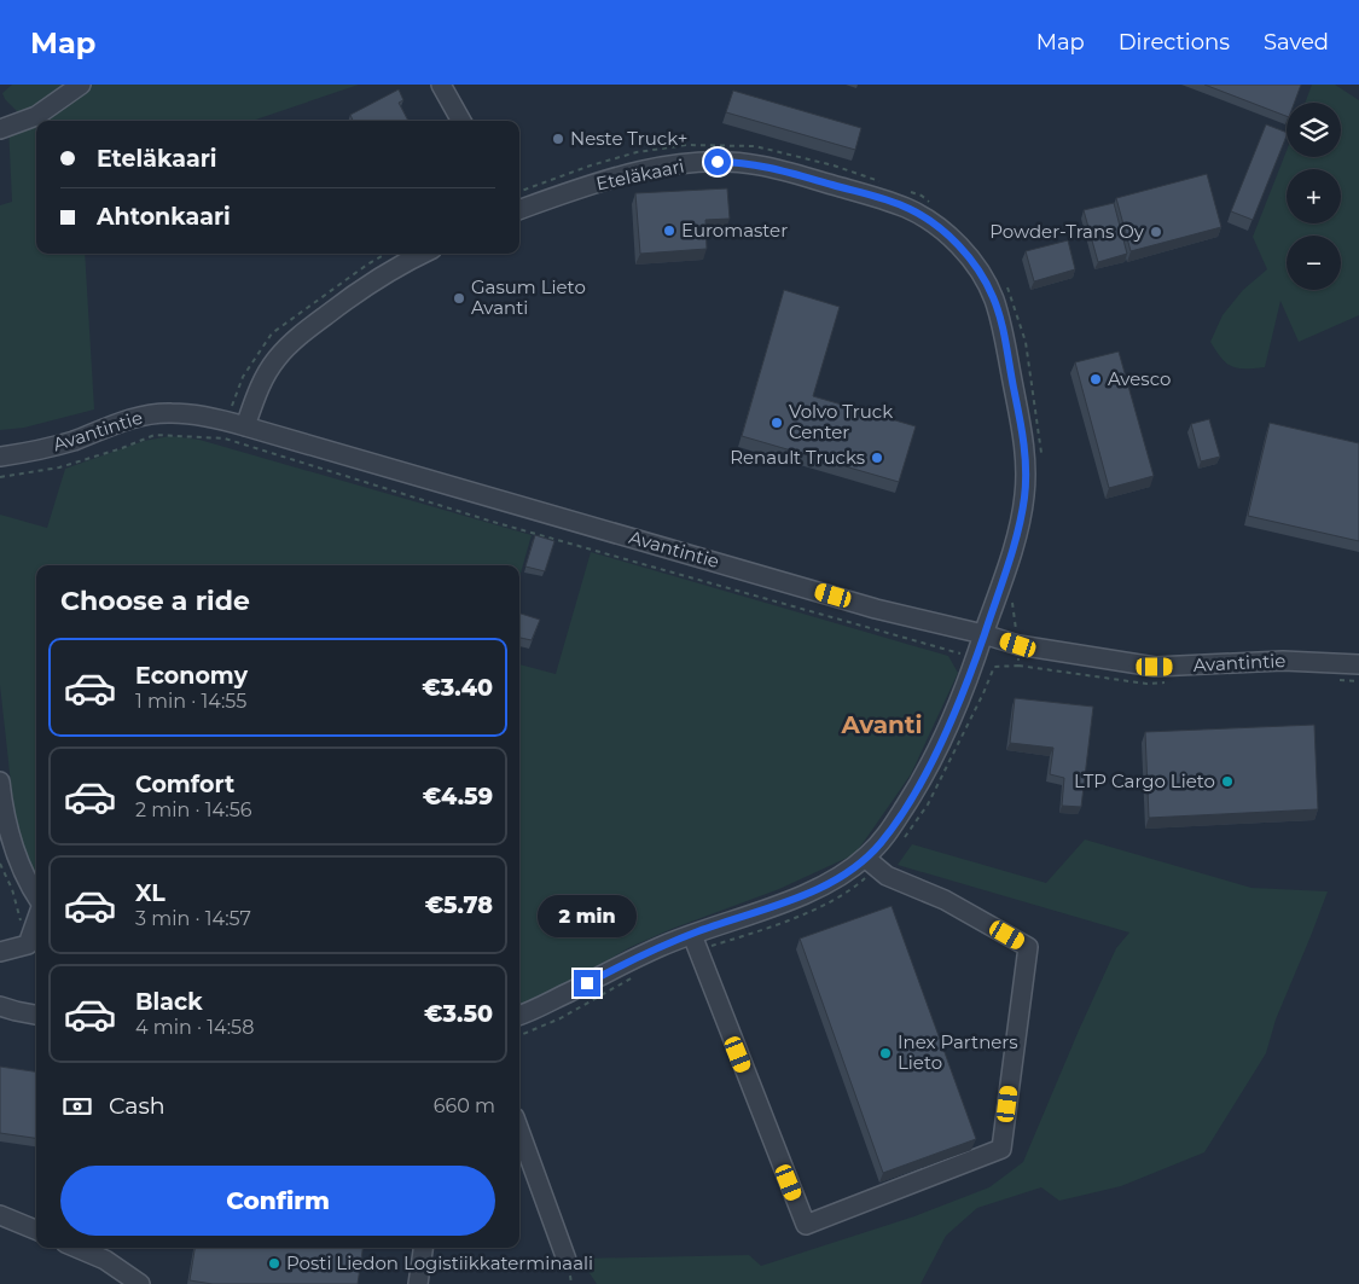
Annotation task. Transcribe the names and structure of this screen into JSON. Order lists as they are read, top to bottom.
{
  "streets": {
    "street": ["Eteläkaari", "Avantintie"]
  },
  "crossings": [
    ["Eteläkaari", "Avantintie"]
  ],
  "districts": ["Avanti"],
  "places": [
    "Neste Truck+",
    "Euromaster",
    "Powder-Trans Oy",
    "Gasum Lieto Avanti",
    "Avesco",
    "Volvo Truck Center",
    "Renault Trucks",
    "LTP Cargo Lieto",
    "Inex Partners Lieto",
    "Posti Liedon Logistiikkaterminaali"
  ],
  "page": {
    "header": "Map",
    "nav": ["Map", "Directions", "Saved"],
    "map_buttons": ["+", "−"],
    "banner": ["Eteläkaari", "Ahtonkaari"],
    "heading": "Choose a ride",
    "list": [
      {
        "name": "Economy",
        "note": "1 min · 14:55",
        "value": "€3.40"
      },
      {
        "name": "Comfort",
        "note": "2 min · 14:56",
        "value": "€4.59"
      },
      {
        "name": "XL",
        "note": "3 min · 14:57",
        "value": "€5.78"
      },
      {
        "name": "Black",
        "note": "4 min · 14:58",
        "value": "€3.50"
      }
    ],
    "bubble": "2 min",
    "pay": ["Cash", "660 m"],
    "buttons": "Confirm"
  }
}
